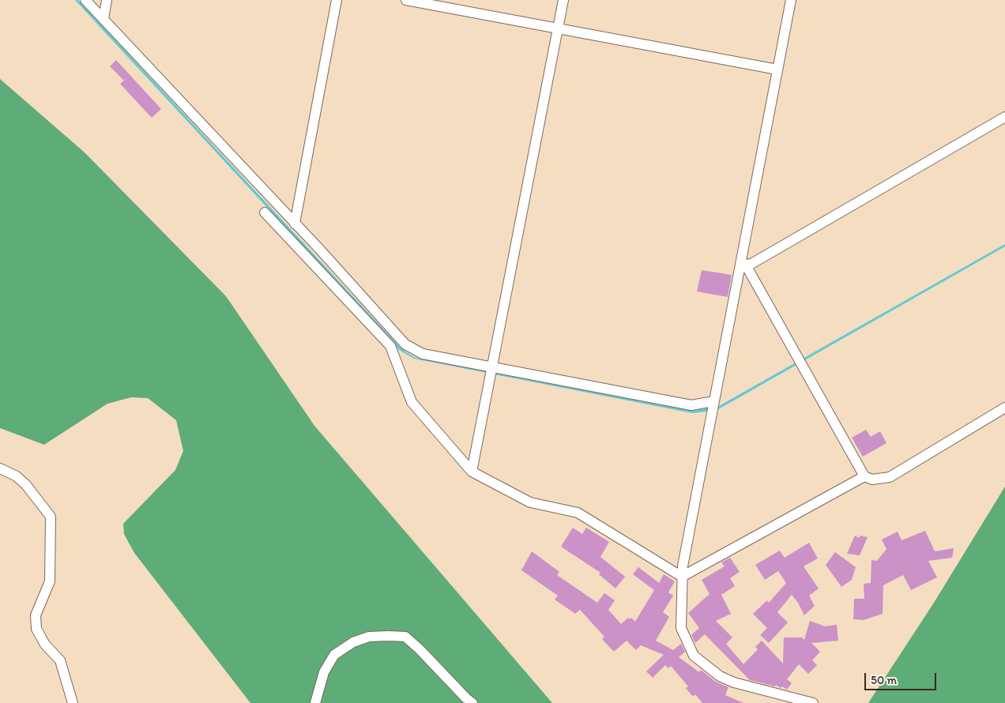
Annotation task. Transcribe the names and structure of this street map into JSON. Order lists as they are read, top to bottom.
{
  "scale_bar": "50 m"
}
